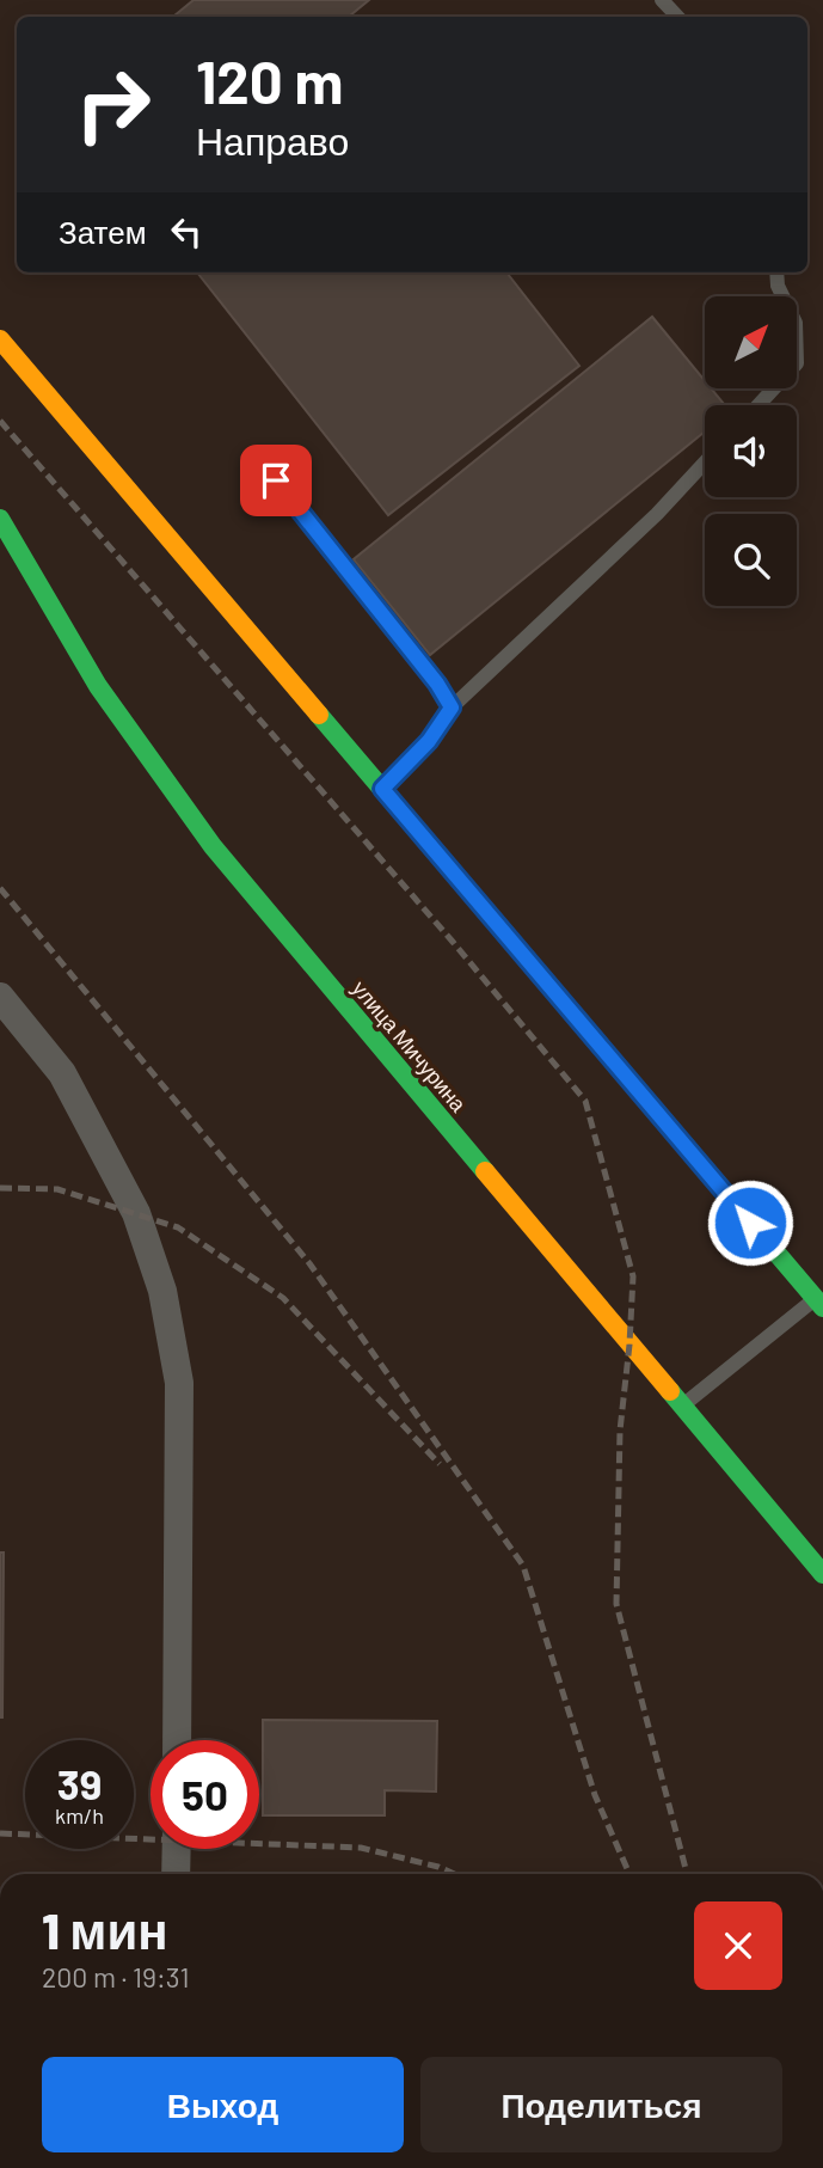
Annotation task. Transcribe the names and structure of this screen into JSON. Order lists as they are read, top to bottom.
{
  "streets": {
    "main road": ["улица Мичурина"]
  },
  "north": "top right",
  "page": {
    "turn": ["120 m", "Направо"],
    "then": "Затем",
    "speed": "39 km/h",
    "limit": "50",
    "heading": ["1 мин", "200 m · 19:31"],
    "buttons": ["Выход", "Поделиться"]
  }
}
